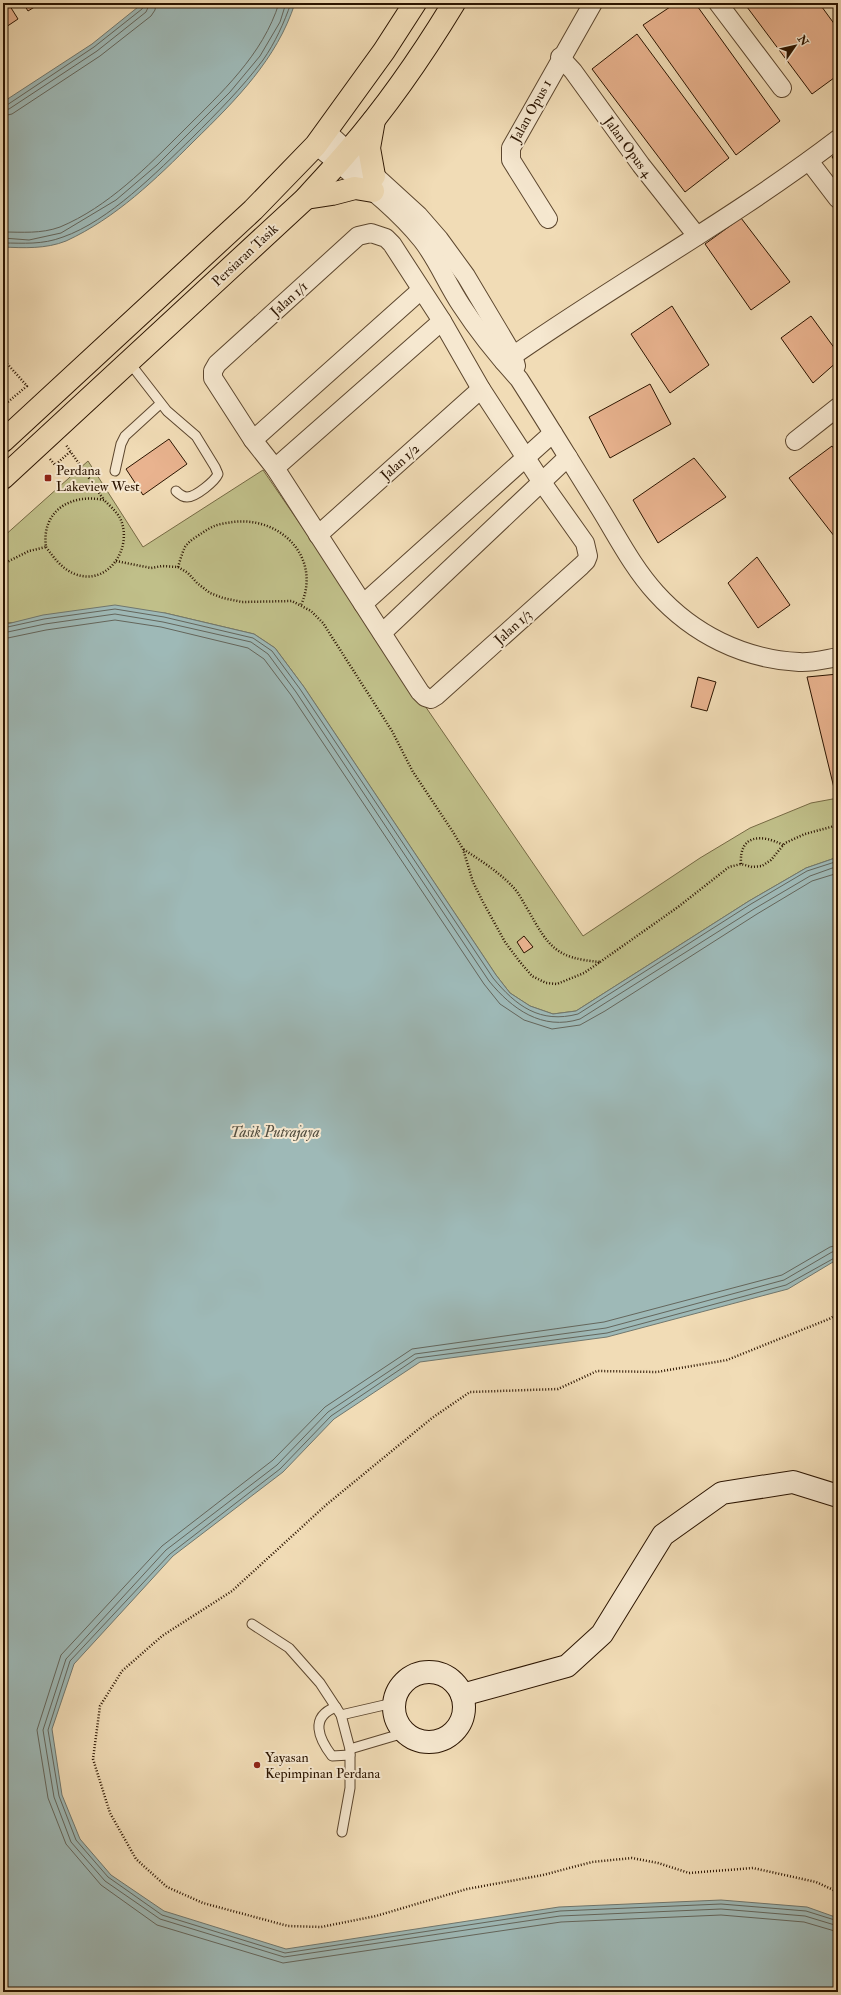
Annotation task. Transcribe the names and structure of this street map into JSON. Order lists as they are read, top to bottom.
{
  "streets": {
    "main road": ["Persiaran Tasik"],
    "street": [
      "Jalan Opus 1",
      "Jalan Opus 4",
      "Jalan 1/1",
      "Jalan 1/2",
      "Jalan 1/3"
    ]
  },
  "crossings": [
    ["Jalan Opus 1", "Jalan Opus 4"]
  ],
  "water": ["Tasik Putrajaya"],
  "places": {
    "transit": ["Perdana Lakeview West"],
    "other": ["Yayasan Kepimpinan Perdana"]
  },
  "north": "top right"
}
